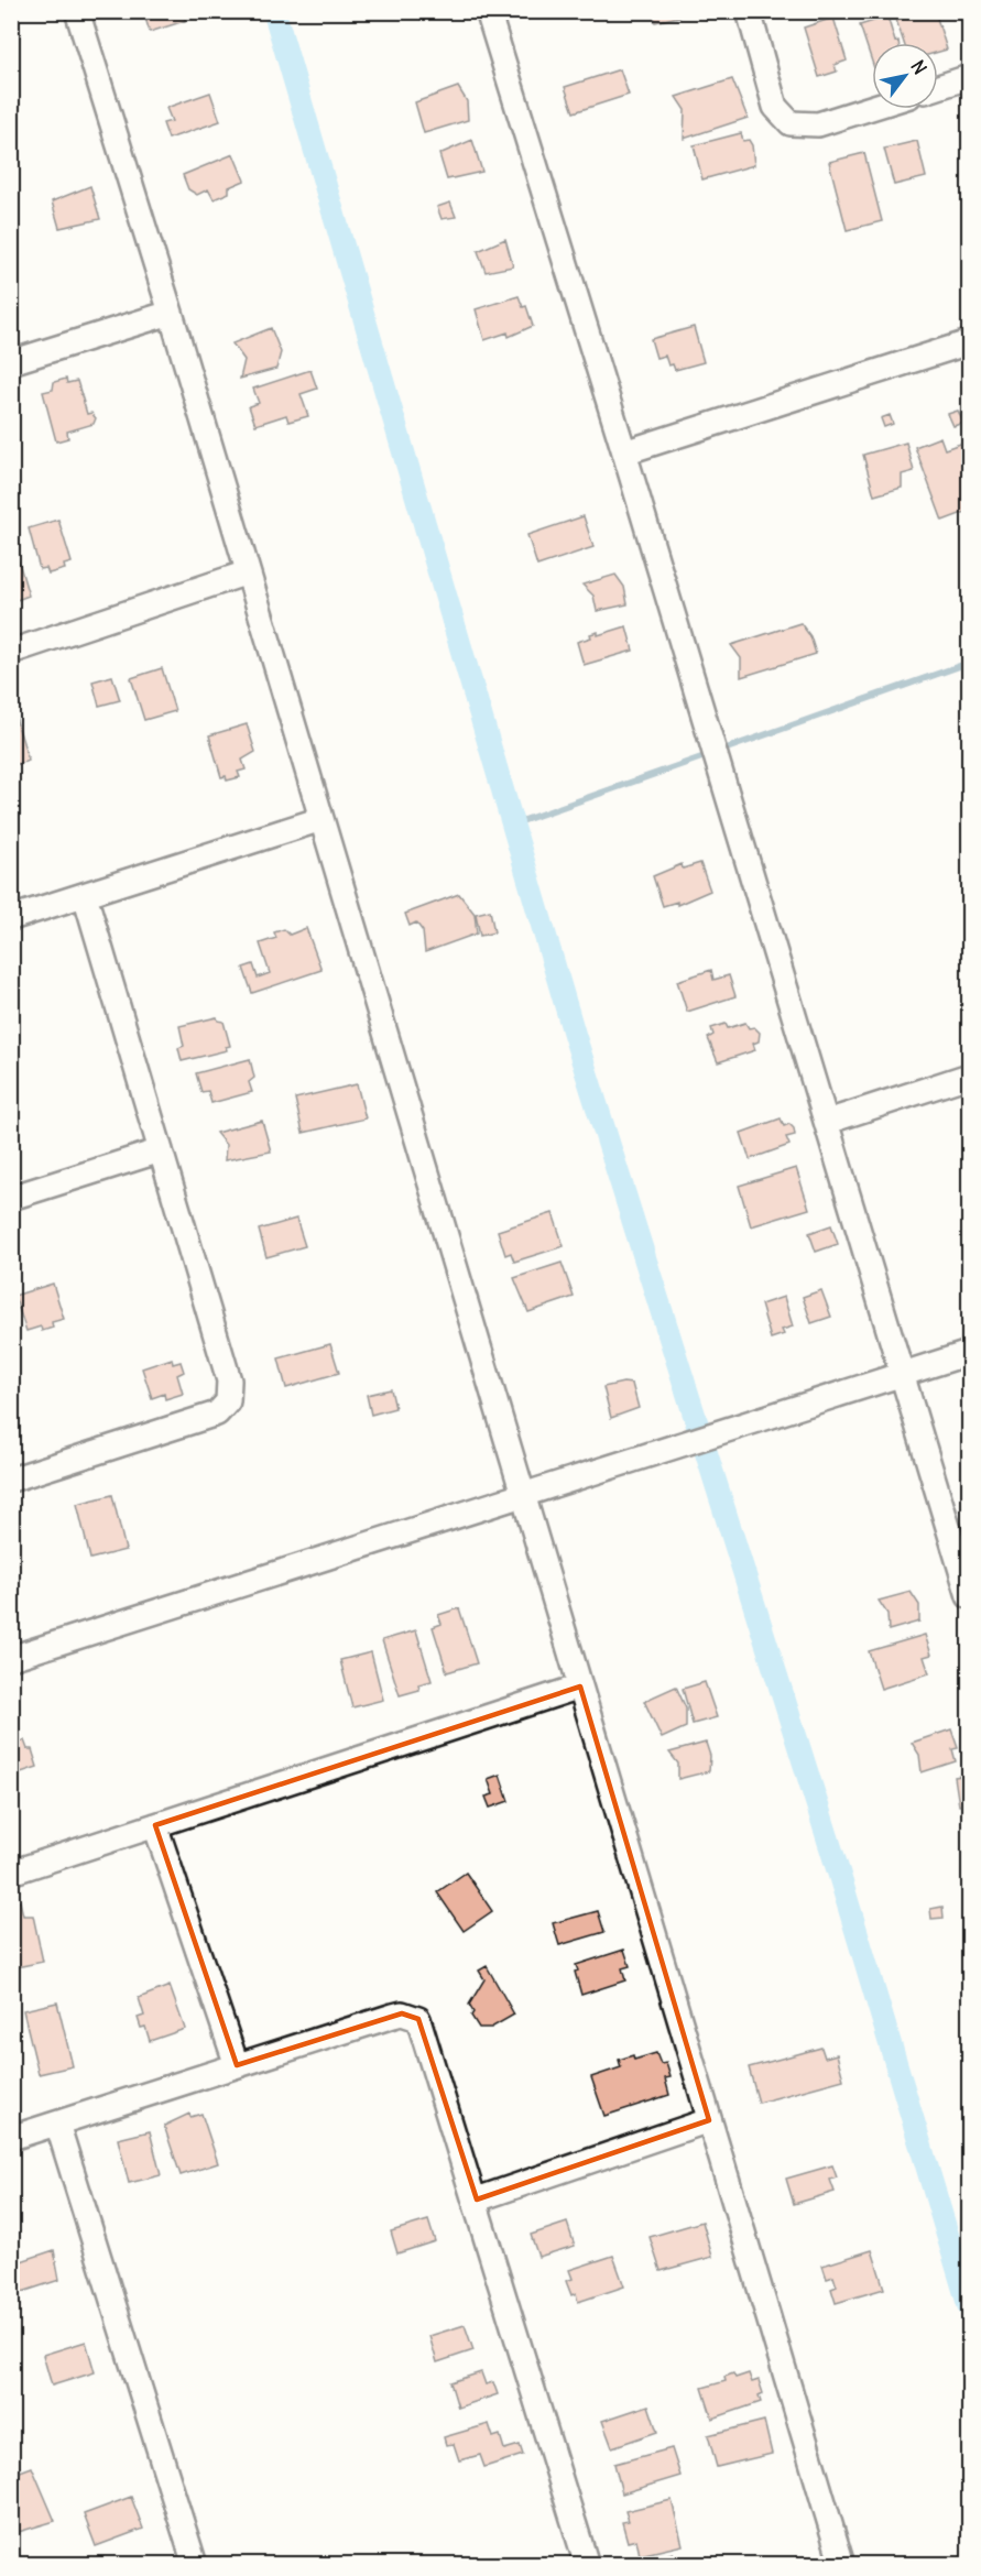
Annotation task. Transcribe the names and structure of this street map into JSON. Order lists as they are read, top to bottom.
{
  "north": "top right"
}
